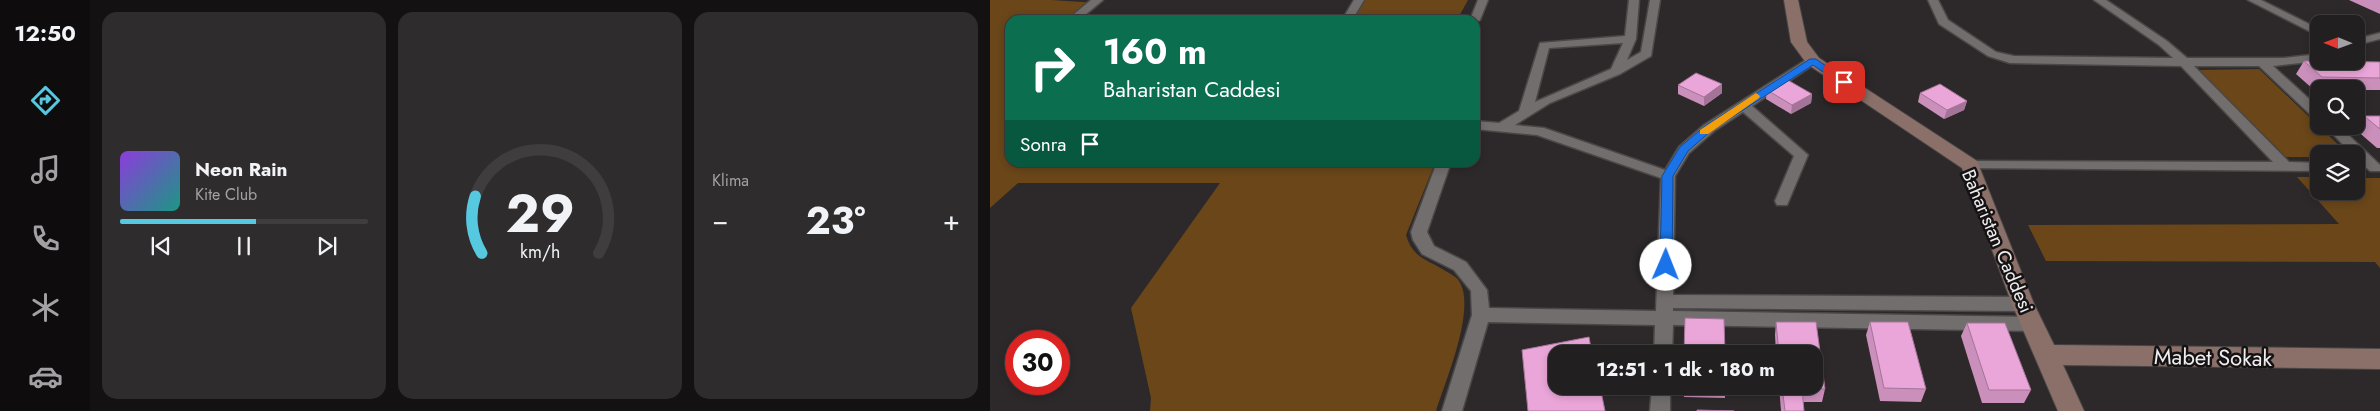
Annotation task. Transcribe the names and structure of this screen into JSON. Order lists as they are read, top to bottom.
{
  "streets": {
    "street": ["Baharistan Caddesi", "Mabet Sokak"]
  },
  "crossings": [
    ["Baharistan Caddesi", "Mabet Sokak"]
  ],
  "north": "left",
  "page": {
    "tabs": "12:50",
    "tile": "Klima",
    "turn": ["160 m", "Baharistan Caddesi"],
    "then": "Sonra",
    "song": ["Neon Rain", "Kite Club"],
    "heat": ["−", "23°", "+"],
    "limit": "30",
    "trip": "12:51 · 1 dk · 180 m",
    "gauge": ["29", "km/h"]
  }
}
